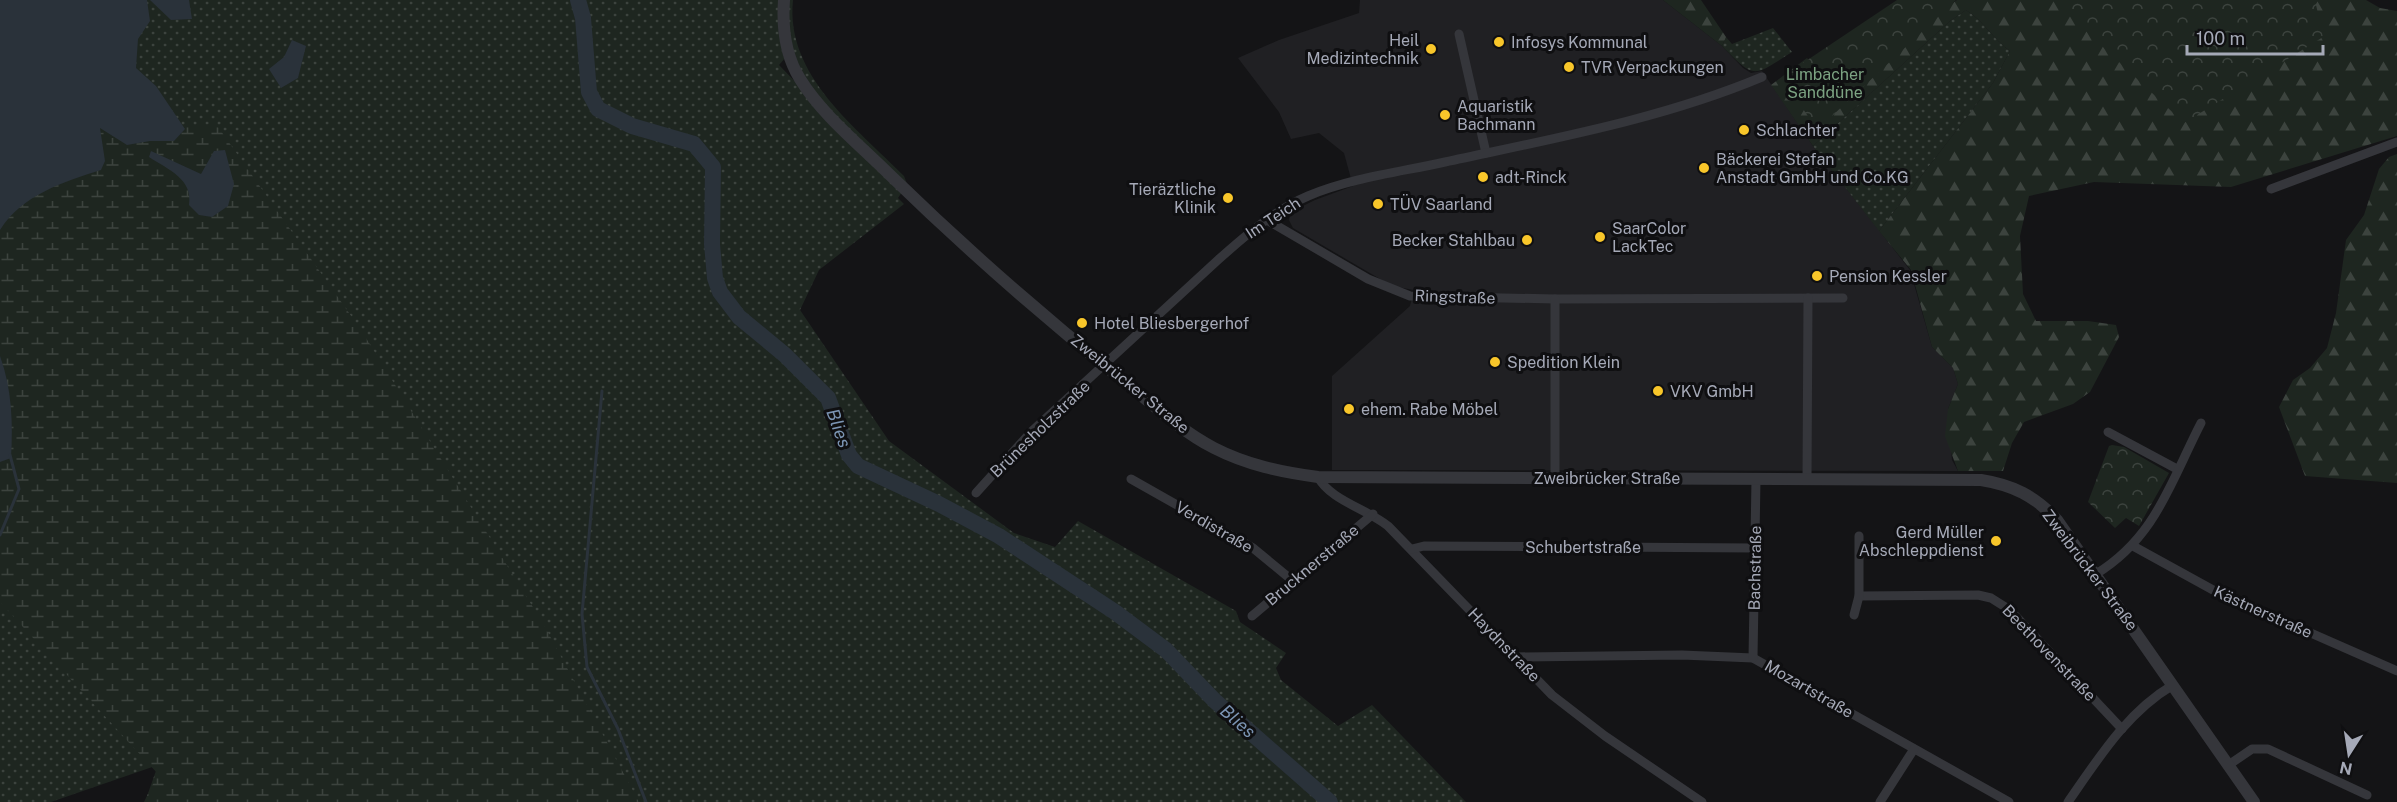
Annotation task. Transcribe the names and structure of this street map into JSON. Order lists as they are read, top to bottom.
{
  "streets": {
    "street": [
      "Im Teich",
      "Ringstraße",
      "Zweibrücker Straße",
      "Brünesholzstraße",
      "Verdistraße",
      "Schubertstraße",
      "Brucknerstraße",
      "Bachstraße",
      "Kästnerstraße",
      "Haydnstraße",
      "Beethovenstraße",
      "Mozartstraße"
    ]
  },
  "crossings": [
    ["Im Teich", "Ringstraße"],
    ["Im Teich", "Zweibrücker Straße"],
    ["Im Teich", "Brünesholzstraße"],
    ["Zweibrücker Straße", "Brünesholzstraße"],
    ["Zweibrücker Straße", "Bachstraße"],
    ["Zweibrücker Straße", "Haydnstraße"],
    ["Verdistraße", "Brucknerstraße"],
    ["Schubertstraße", "Bachstraße"],
    ["Schubertstraße", "Haydnstraße"],
    ["Brucknerstraße", "Haydnstraße"],
    ["Bachstraße", "Mozartstraße"],
    ["Haydnstraße", "Mozartstraße"]
  ],
  "water": ["Blies"],
  "parks": ["Limbacher Sanddüne"],
  "places": [
    "Infosys Kommunal",
    "Heil Medizintechnik",
    "TVR Verpackungen",
    "Aquaristik Bachmann",
    "Schlachter",
    "Bäckerei Stefan Anstadt GmbH und Co.KG",
    "adt-Rinck",
    "Tieräztliche Klinik",
    "TÜV Saarland",
    "SaarColor LackTec",
    "Becker Stahlbau",
    "Pension Kessler",
    "Hotel Bliesbergerhof",
    "Spedition Klein",
    "VKV GmbH",
    "ehem. Rabe Möbel",
    "Gerd Müller Abschleppdienst"
  ],
  "scale_bar": "100 m",
  "north": "bottom"
}
